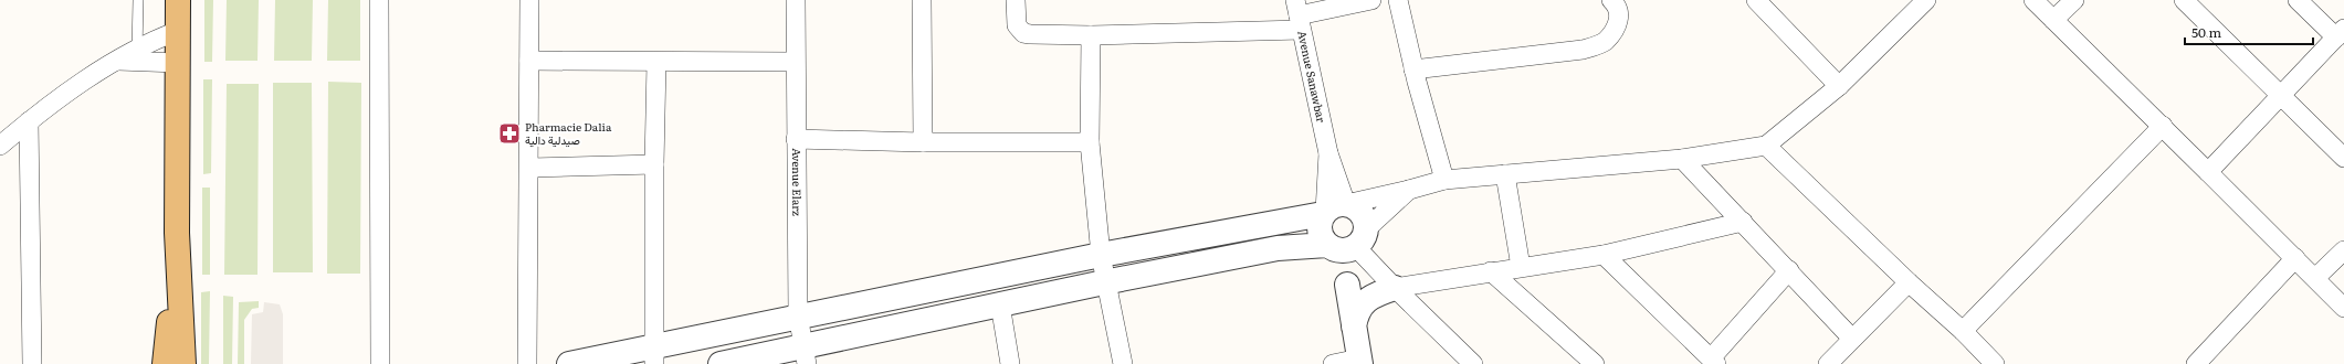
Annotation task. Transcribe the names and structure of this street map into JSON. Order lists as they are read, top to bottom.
{
  "streets": {
    "street": ["Avenue Sanawbar", "Avenue Elarz"]
  },
  "places": {
    "pharmacy": ["Pharmacie Dalia صيدلية دالية"]
  },
  "scale_bar": "50 m"
}
